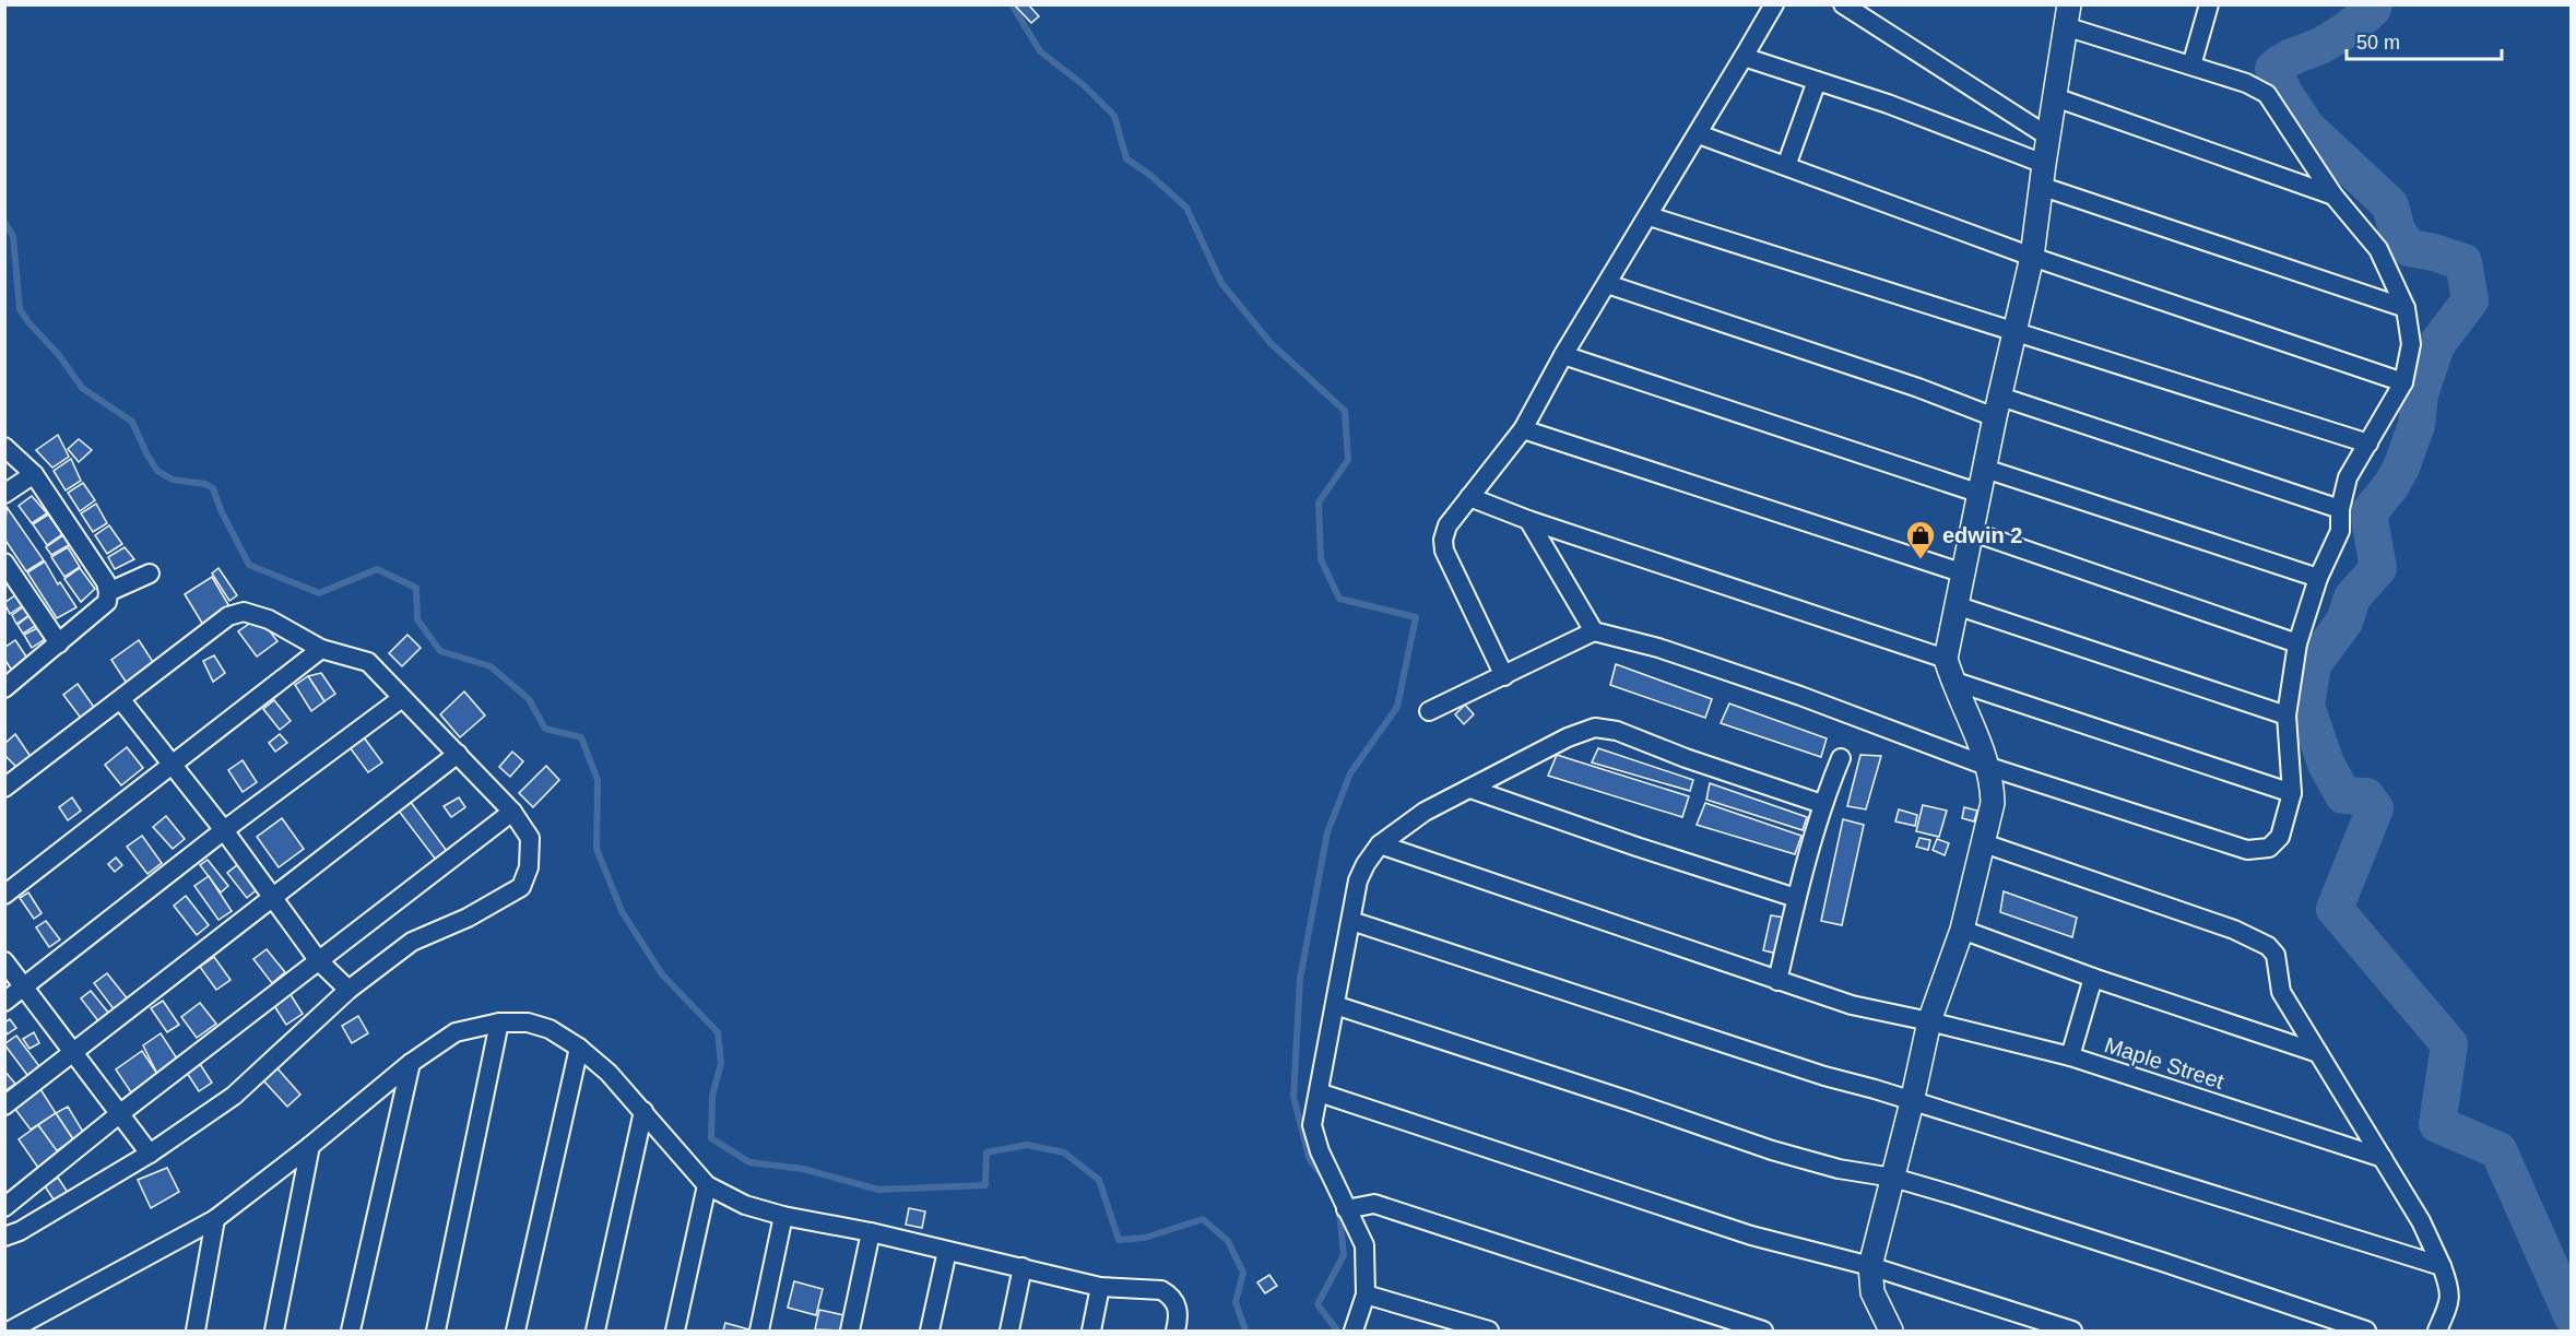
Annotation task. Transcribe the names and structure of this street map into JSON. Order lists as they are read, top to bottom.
{
  "streets": {
    "street": ["Maple Street"]
  },
  "places": {
    "shop": ["edwin 2"]
  },
  "scale_bar": "50 m"
}
